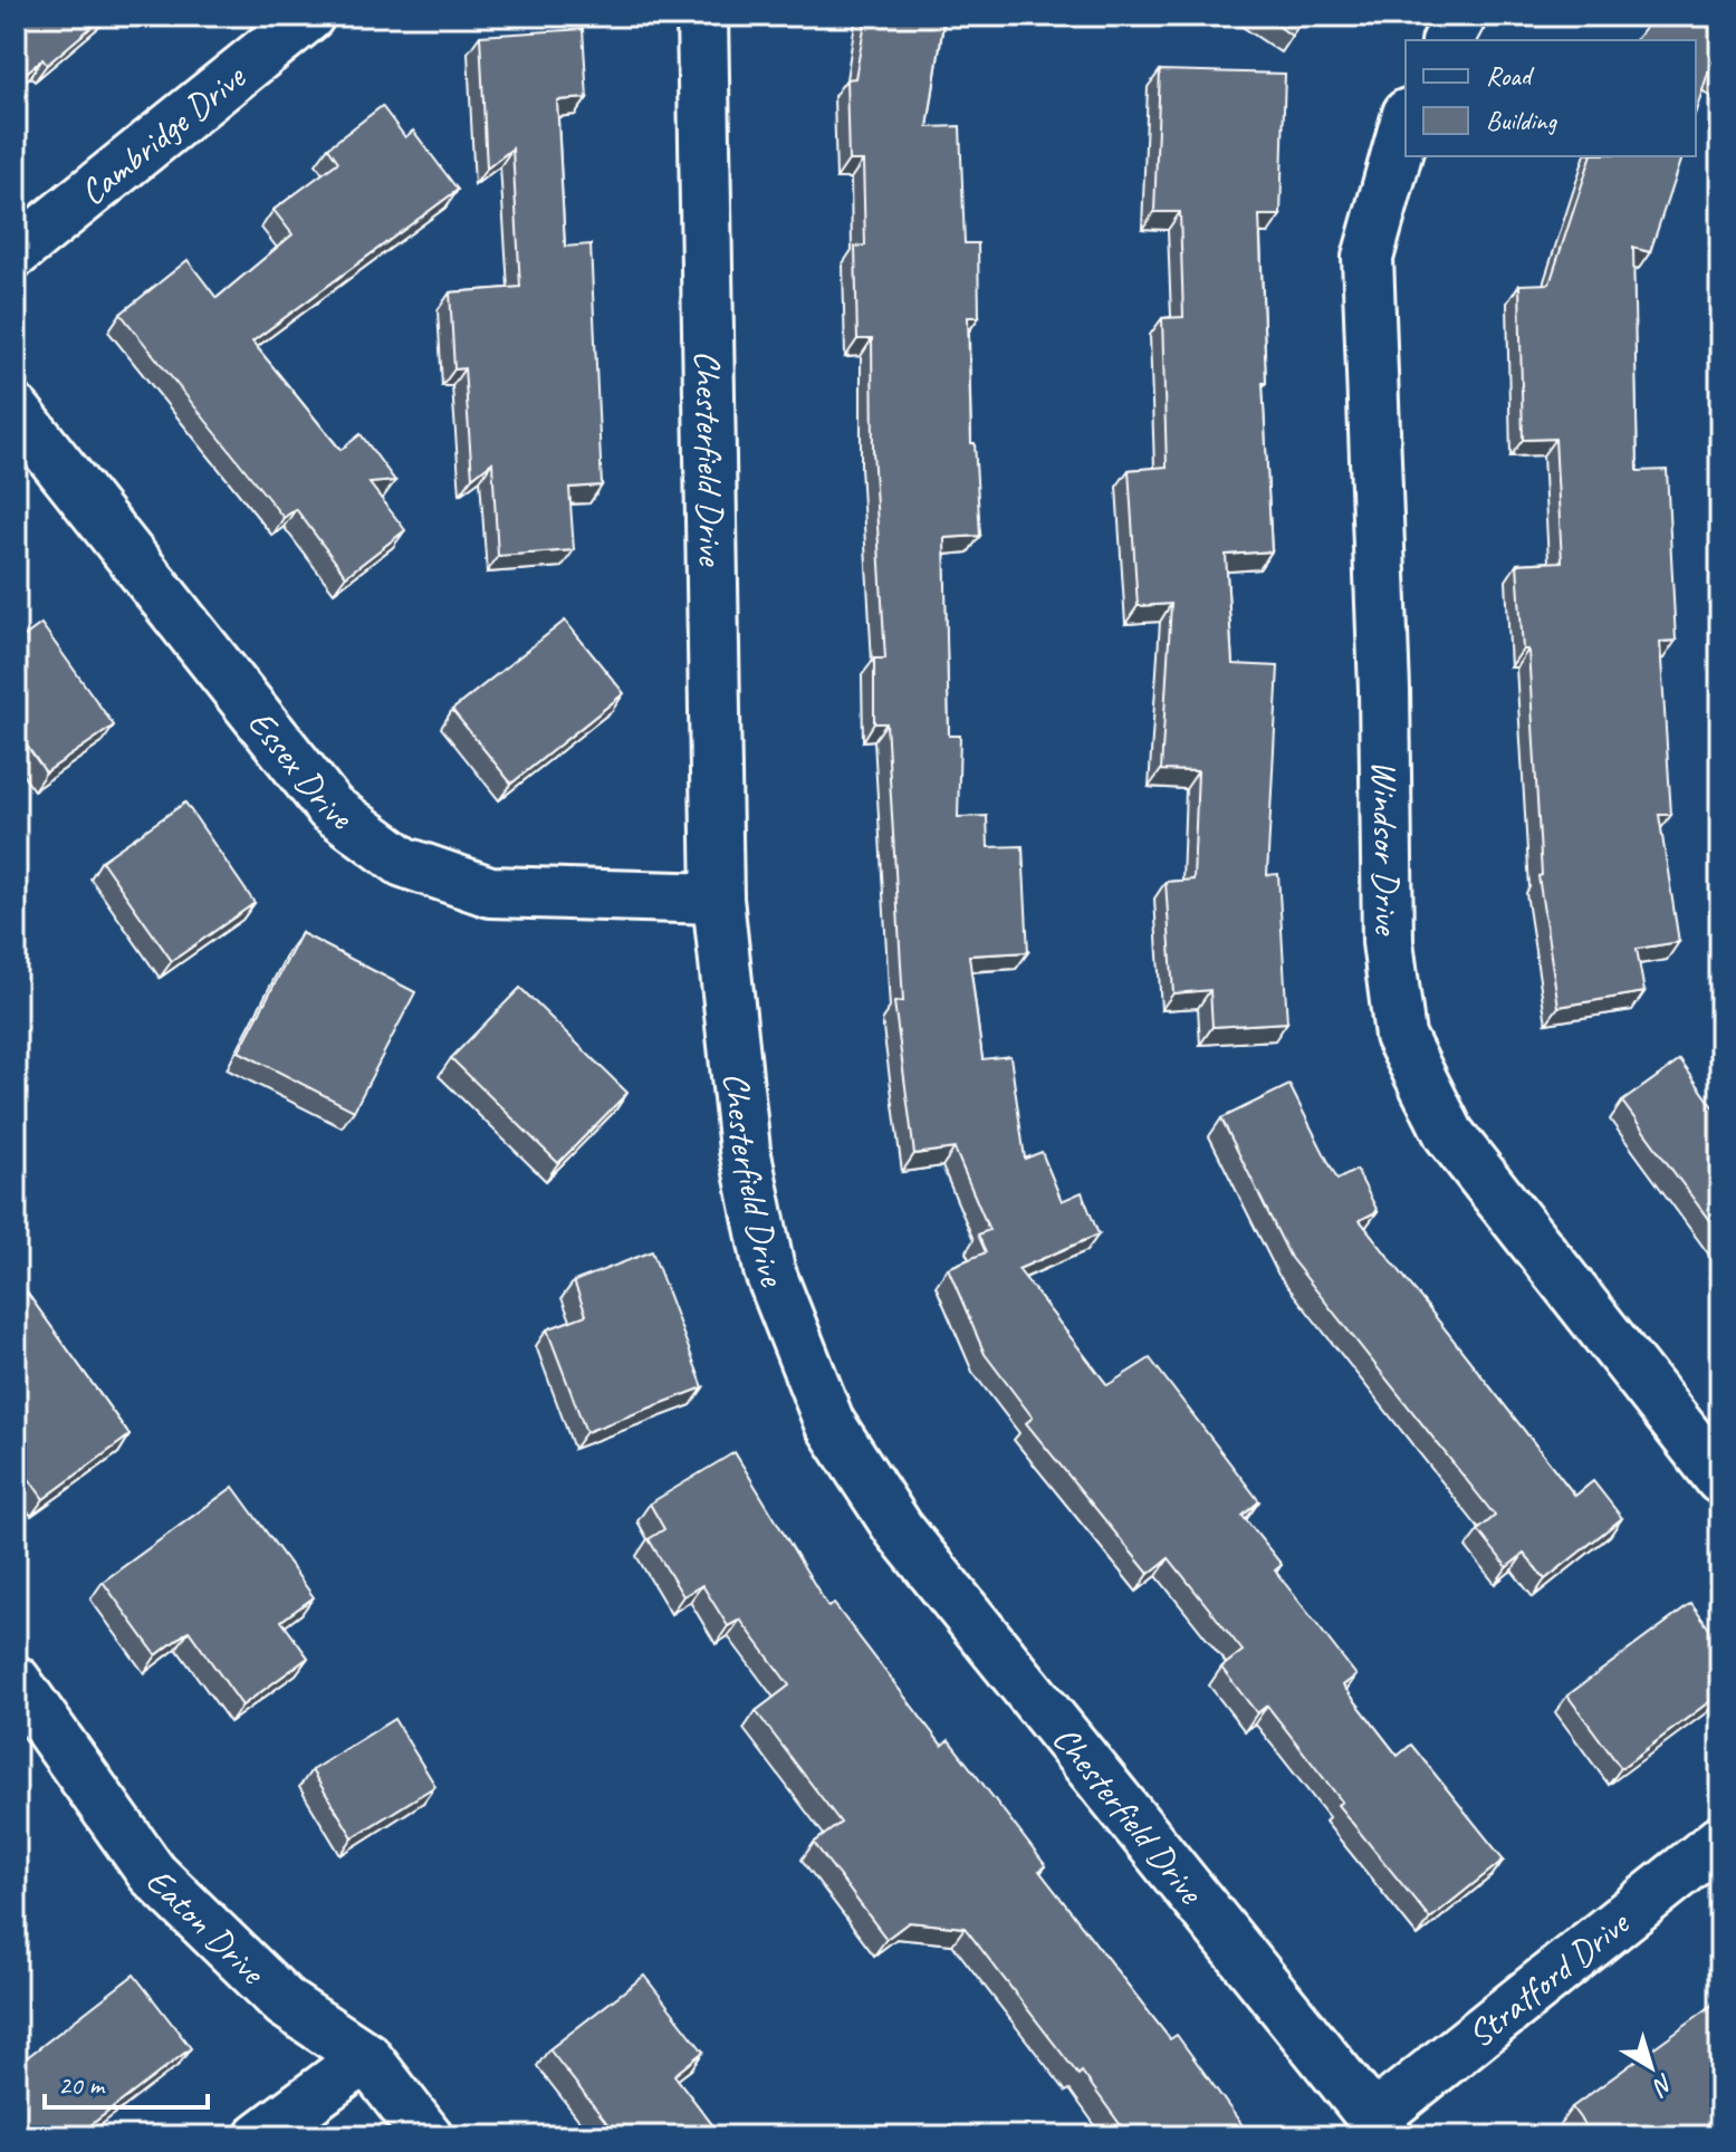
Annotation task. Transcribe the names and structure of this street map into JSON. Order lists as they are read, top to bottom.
{
  "streets": {
    "street": [
      "Cambridge Drive",
      "Chesterfield Drive",
      "Essex Drive",
      "Windsor Drive",
      "Eaton Drive",
      "Stratford Drive"
    ]
  },
  "crossings": [
    ["Chesterfield Drive", "Essex Drive"],
    ["Chesterfield Drive", "Stratford Drive"]
  ],
  "legend": ["Road", "Building"],
  "scale_bar": "20 m",
  "north": "bottom right"
}
